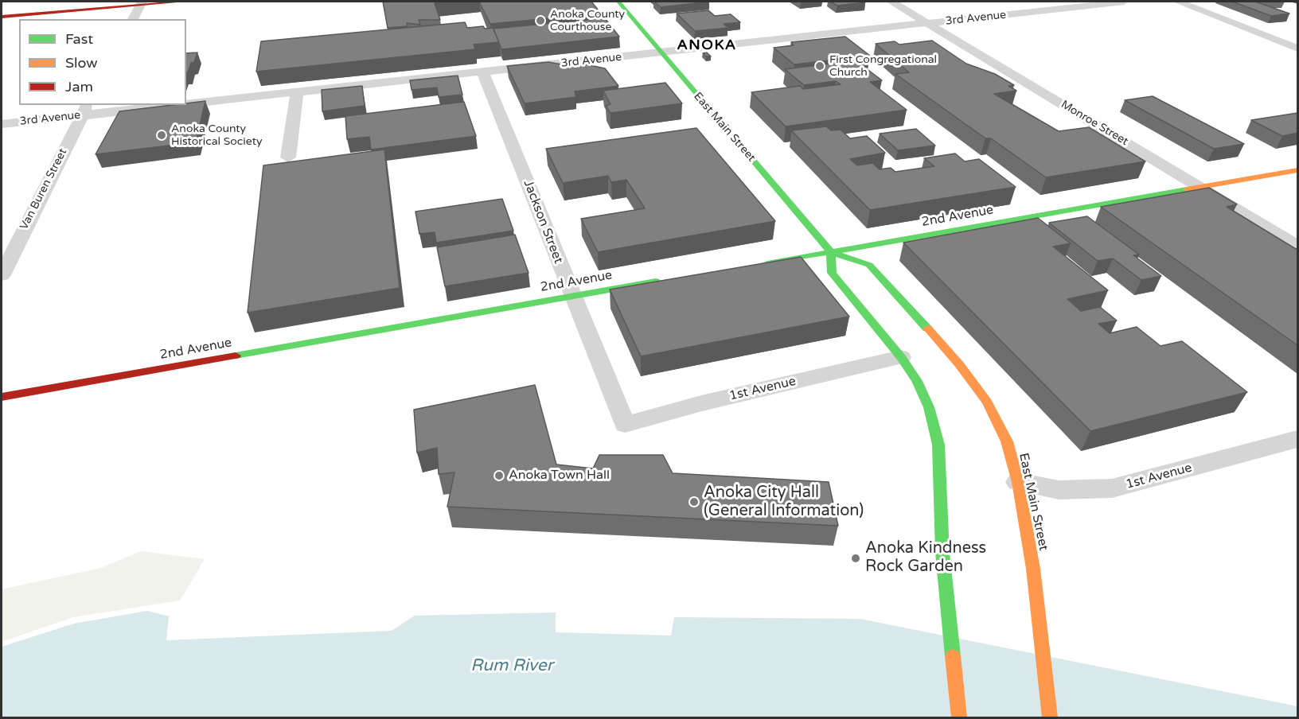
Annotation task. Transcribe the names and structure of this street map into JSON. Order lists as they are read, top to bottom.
{
  "streets": {
    "main road": ["East Main Street", "2nd Avenue"],
    "street": [
      "3rd Avenue",
      "Monroe Street",
      "Van Buren Street",
      "Jackson Street",
      "1st Avenue"
    ]
  },
  "crossings": [
    ["3rd Avenue", "Monroe Street"],
    ["3rd Avenue", "East Main Street"],
    ["3rd Avenue", "Van Buren Street"],
    ["3rd Avenue", "Jackson Street"],
    ["Monroe Street", "2nd Avenue"],
    ["East Main Street", "2nd Avenue"],
    ["East Main Street", "1st Avenue"],
    ["2nd Avenue", "Jackson Street"],
    ["Jackson Street", "1st Avenue"]
  ],
  "districts": ["ANOKA"],
  "water": ["Rum River"],
  "places": [
    "Anoka County Courthouse",
    "First Congregational Church",
    "Anoka County Historical Society",
    "Anoka Town Hall",
    "Anoka City Hall (General Information)",
    "Anoka Kindness Rock Garden"
  ],
  "legend": ["Fast", "Slow", "Jam"]
}
